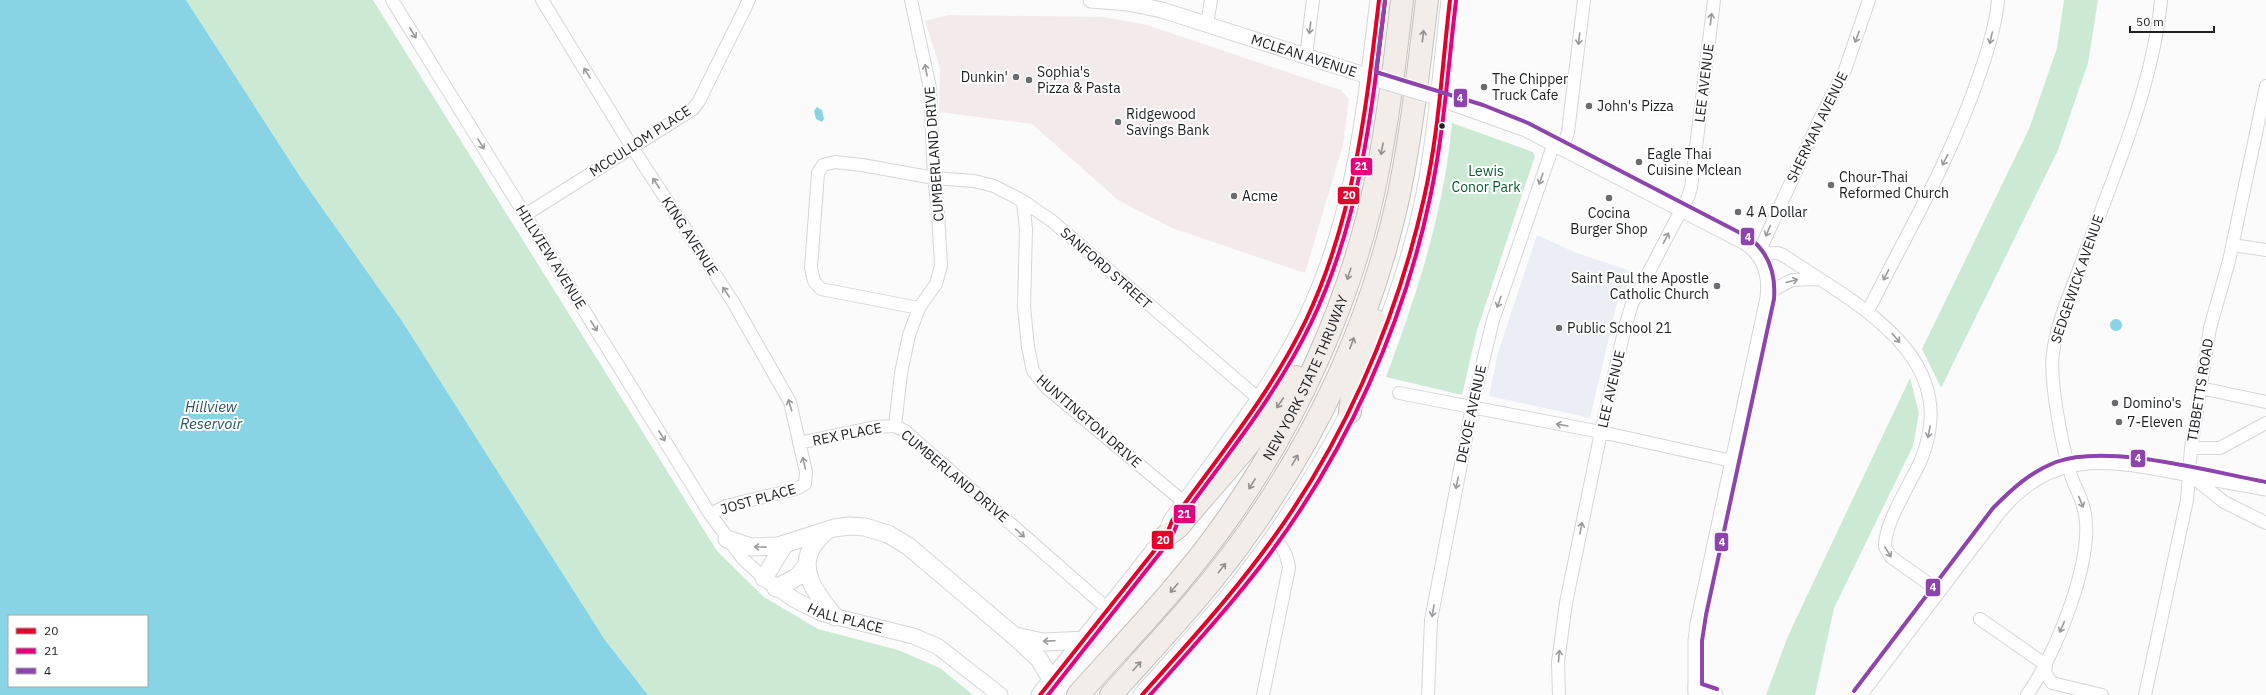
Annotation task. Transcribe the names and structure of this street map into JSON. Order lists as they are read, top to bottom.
{
  "streets": {
    "highway": ["NEW YORK STATE THRUWAY"],
    "street": [
      "MCLEAN AVENUE",
      "LEE AVENUE",
      "SHERMAN AVENUE",
      "MCCULLOM PLACE",
      "CUMBERLAND DRIVE",
      "KING AVENUE",
      "HILLVIEW AVENUE",
      "SANFORD STREET",
      "SEDGEWICK AVENUE",
      "TIBBETTS ROAD",
      "DEVOE AVENUE",
      "HUNTINGTON DRIVE",
      "REX PLACE",
      "JOST PLACE",
      "HALL PLACE"
    ]
  },
  "crossings": [
    ["MCLEAN AVENUE", "LEE AVENUE"],
    ["MCLEAN AVENUE", "SHERMAN AVENUE"],
    ["MCLEAN AVENUE", "DEVOE AVENUE"],
    ["MCCULLOM PLACE", "KING AVENUE"],
    ["MCCULLOM PLACE", "HILLVIEW AVENUE"],
    ["CUMBERLAND DRIVE", "SANFORD STREET"],
    ["CUMBERLAND DRIVE", "REX PLACE"],
    ["KING AVENUE", "REX PLACE"],
    ["KING AVENUE", "JOST PLACE"],
    ["HILLVIEW AVENUE", "JOST PLACE"],
    ["HILLVIEW AVENUE", "HALL PLACE"],
    ["SANFORD STREET", "HUNTINGTON DRIVE"],
    ["JOST PLACE", "HALL PLACE"]
  ],
  "one_way": [
    "LEE AVENUE",
    "SHERMAN AVENUE",
    "KING AVENUE",
    "HILLVIEW AVENUE",
    "DEVOE AVENUE"
  ],
  "water": ["Hillview Reservoir"],
  "parks": ["Lewis Conor Park"],
  "places": [
    "Dunkin'",
    "Sophia's Pizza & Pasta",
    "The Chipper Truck Cafe",
    "John's Pizza",
    "Ridgewood Savings Bank",
    "Eagle Thai Cuisine Mclean",
    "Chour-Thai Reformed Church",
    "Acme",
    "Cocina Burger Shop",
    "4 A Dollar",
    "Saint Paul the Apostle Catholic Church",
    "Public School 21",
    "Domino's",
    "7-Eleven"
  ],
  "lines": ["transit line 20", "transit line 21", "transit line 4"],
  "legend": ["20", "21", "4"],
  "scale_bar": "50 m"
}
